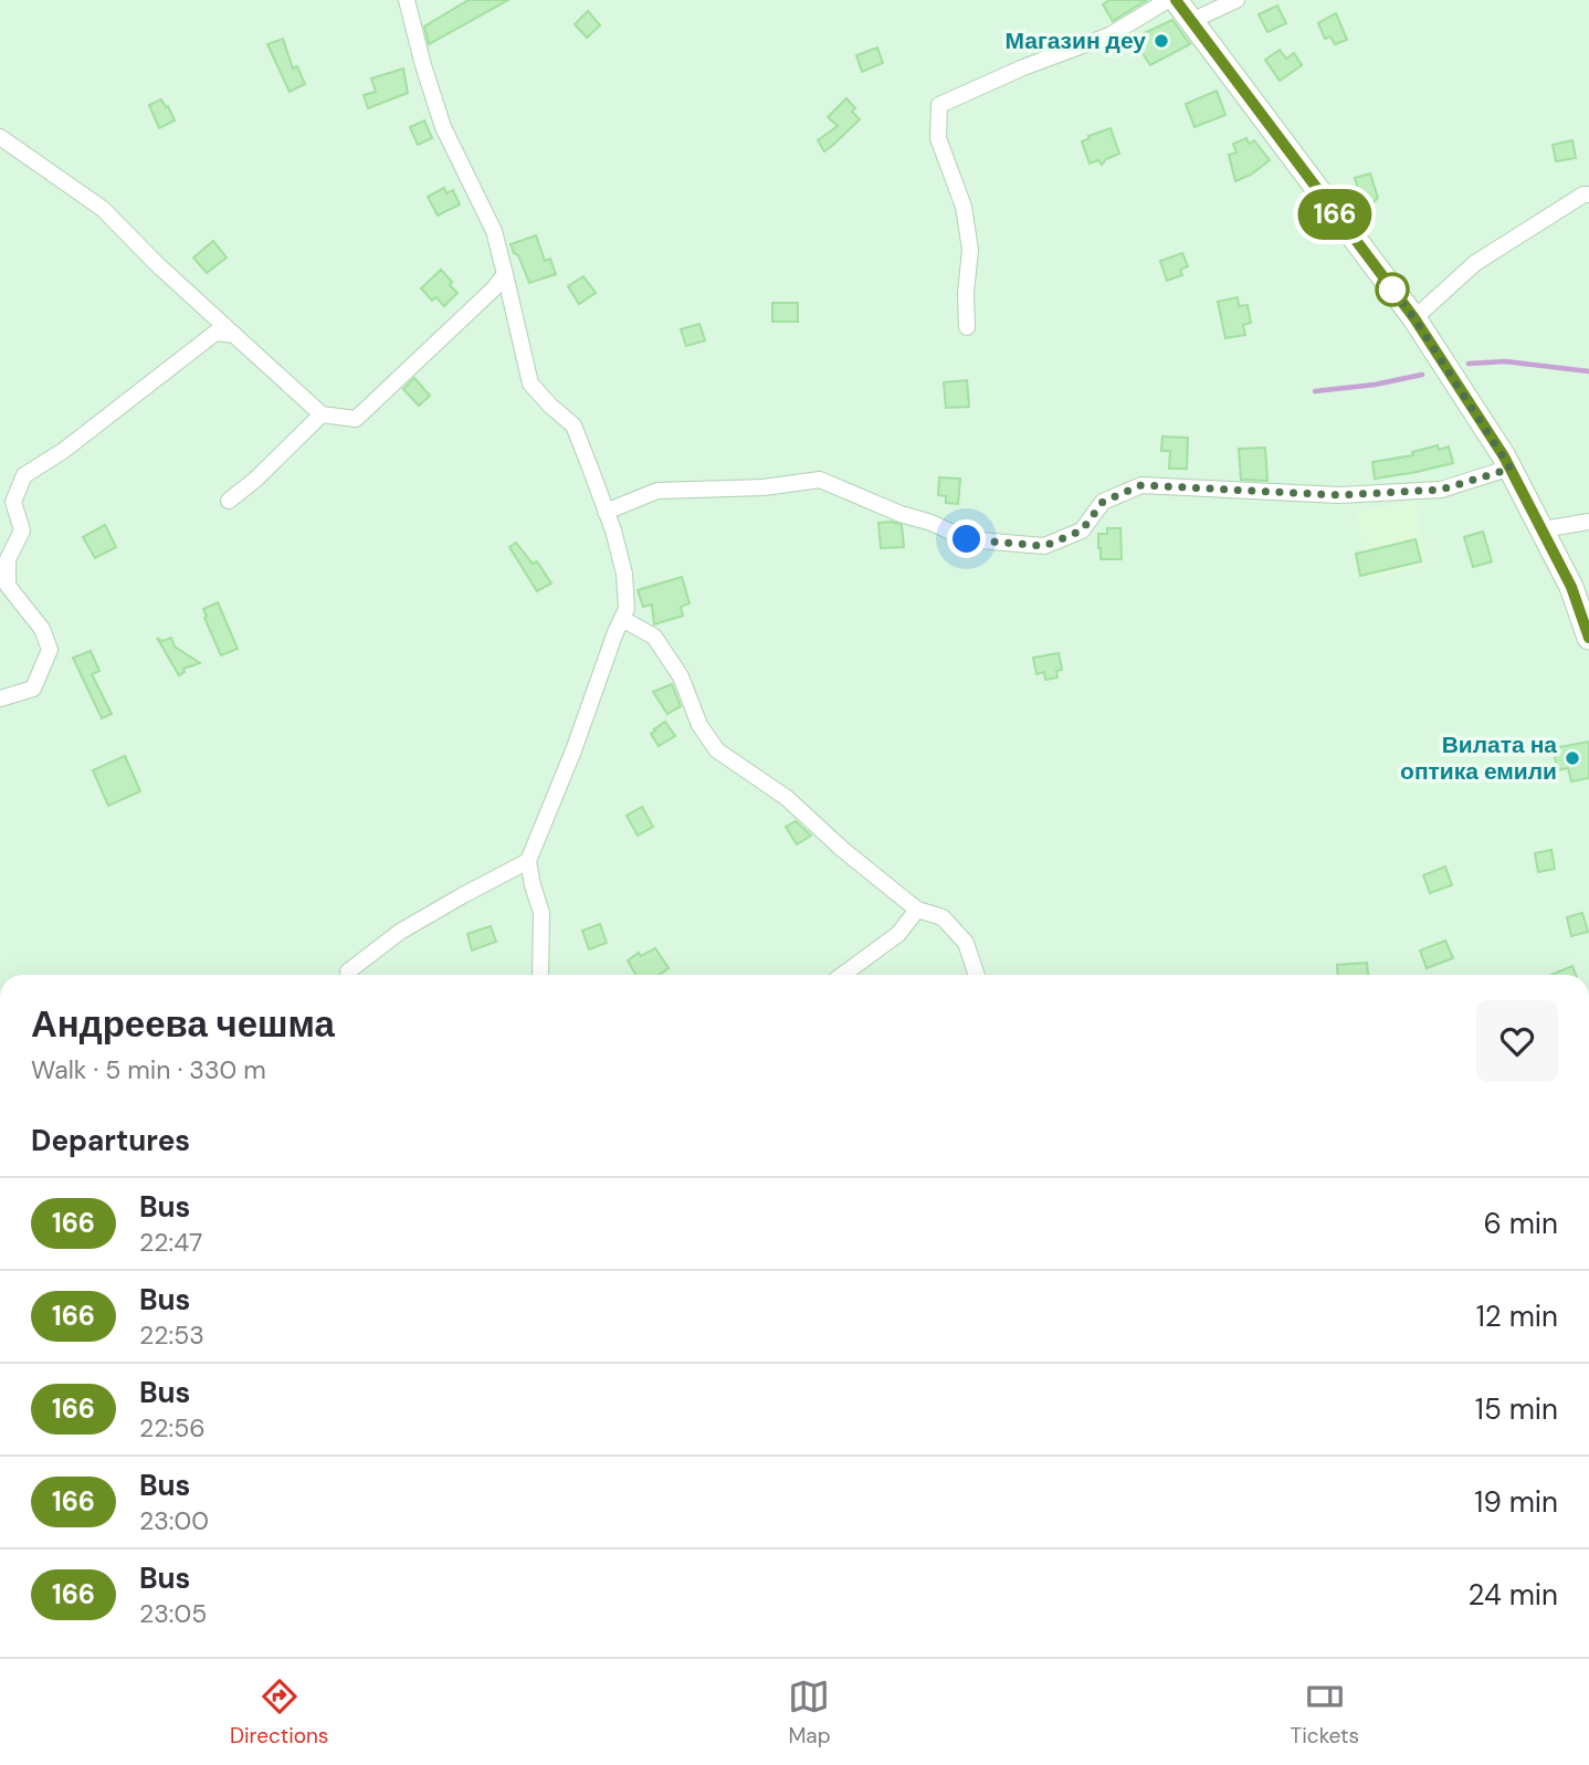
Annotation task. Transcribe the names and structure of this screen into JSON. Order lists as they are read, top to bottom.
{
  "places": ["Магазин деу", "Вилата на оптика емили"],
  "lines": ["bus line 166"],
  "page": {
    "on_map": "166",
    "heading": [
      ["Андреева чешма", "Walk · 5 min · 330 m"],
      "Departures"
    ],
    "list": [
      {
        "mark": "166",
        "name": "Bus",
        "note": "22:47",
        "value": "6 min"
      },
      {
        "mark": "166",
        "name": "Bus",
        "note": "22:53",
        "value": "12 min"
      },
      {
        "mark": "166",
        "name": "Bus",
        "note": "22:56",
        "value": "15 min"
      },
      {
        "mark": "166",
        "name": "Bus",
        "note": "23:00",
        "value": "19 min"
      },
      {
        "mark": "166",
        "name": "Bus",
        "note": "23:05",
        "value": "24 min"
      }
    ],
    "tabs": ["Directions", "Map", "Tickets"]
  }
}
